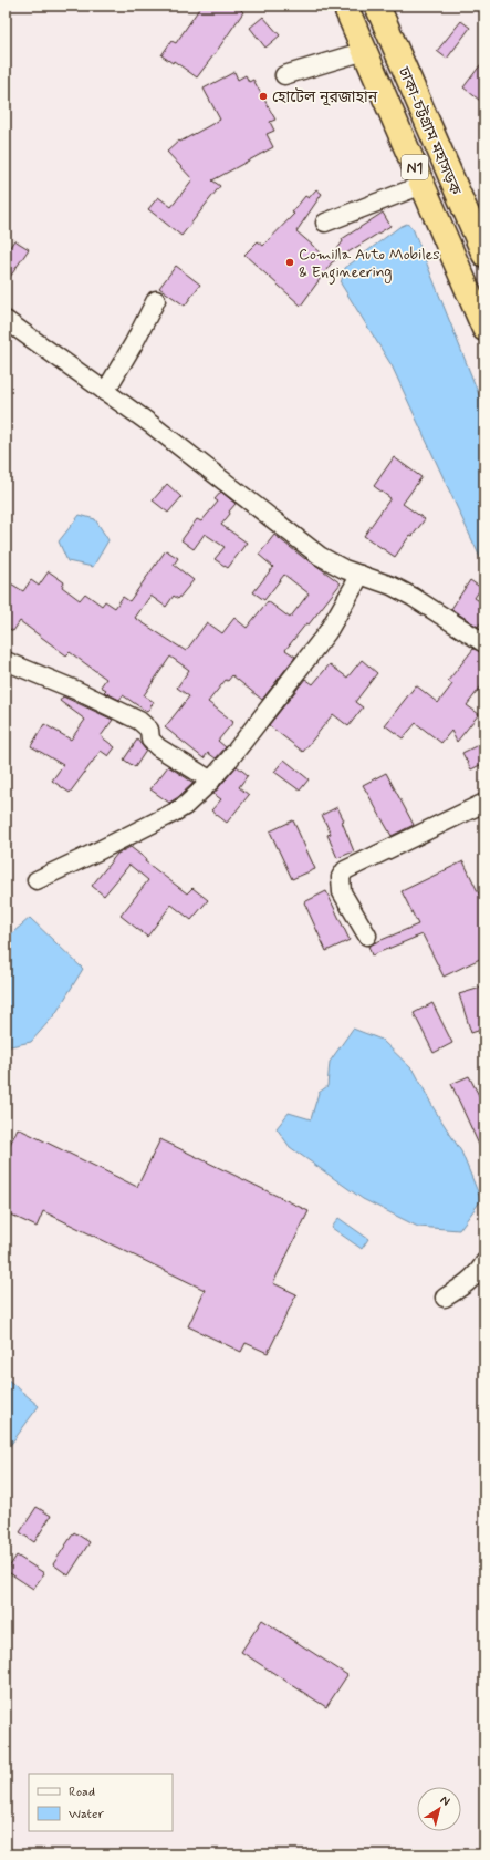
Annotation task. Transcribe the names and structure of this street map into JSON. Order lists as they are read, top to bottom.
{
  "streets": {
    "highway": ["ঢাকা-চট্টগ্রাম মহাসড়ক", "N1"]
  },
  "places": ["হোটেল নূরজাহান", "Comilla Auto Mobiles & Engineering"],
  "legend": ["Road", "Water"],
  "north": "top right"
}
